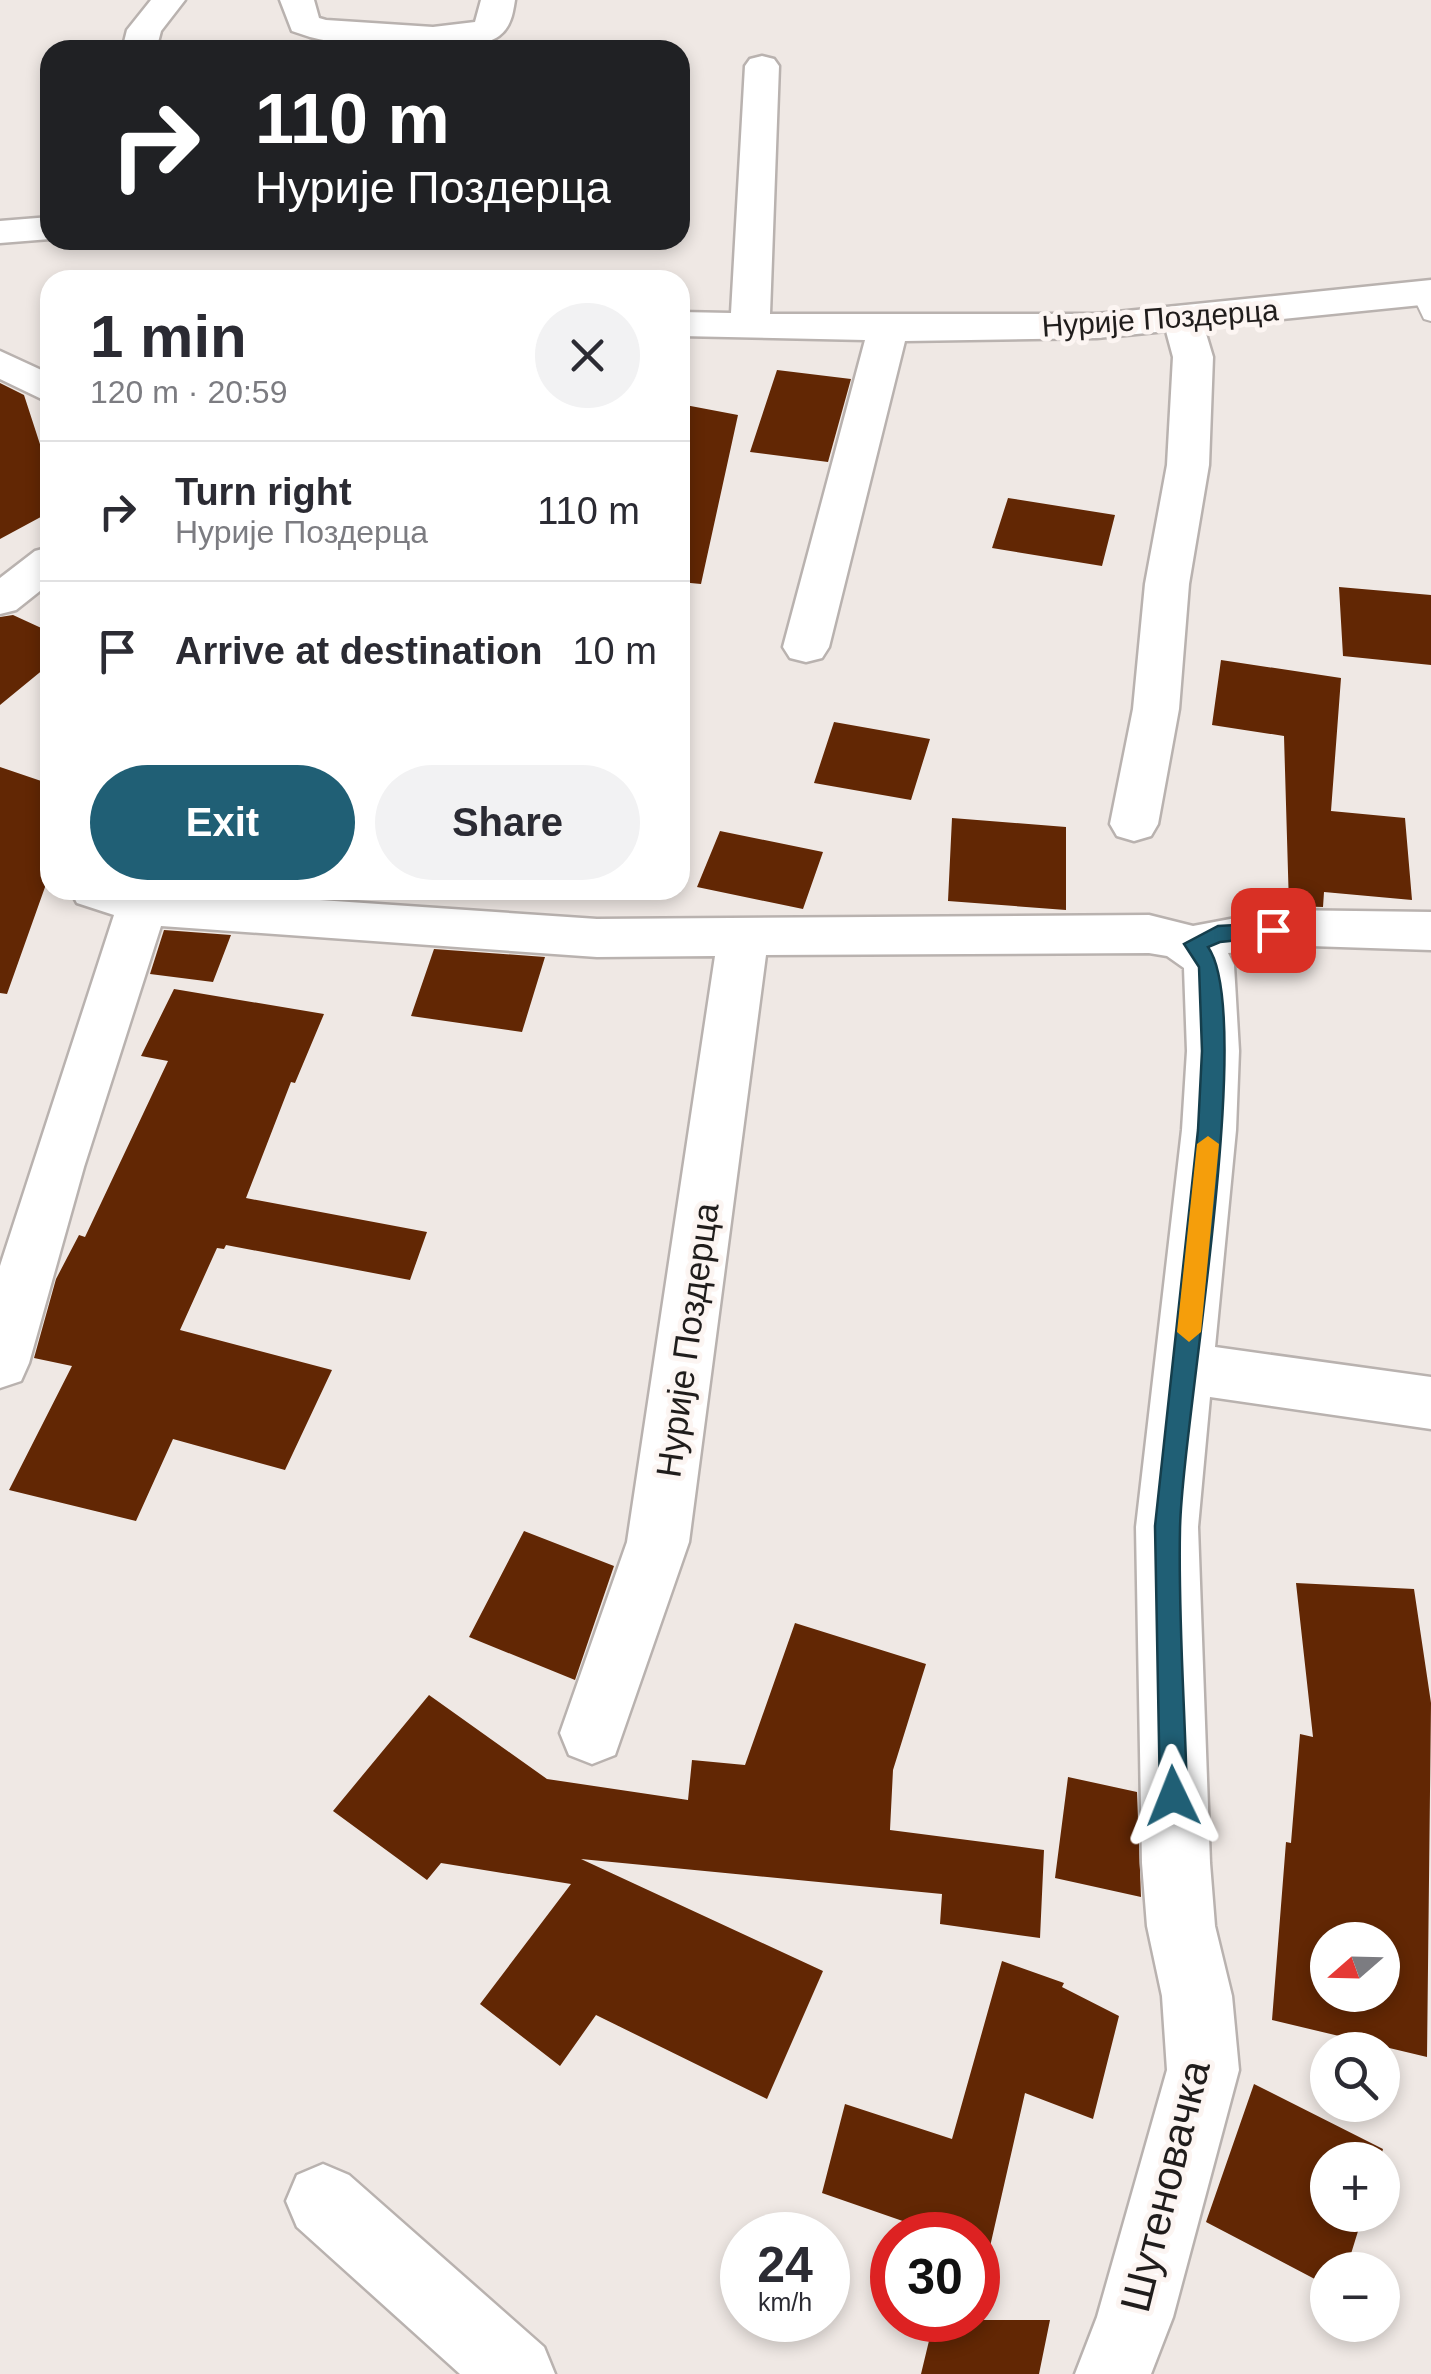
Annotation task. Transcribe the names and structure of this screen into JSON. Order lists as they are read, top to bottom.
{
  "streets": {
    "street": ["Нурије Поздерца", "Шутеновачка"]
  },
  "north": "left",
  "page": {
    "turn": ["110 m", "Нурије Поздерца"],
    "heading": ["1 min", "120 m · 20:59"],
    "list": [
      {
        "name": "Turn right",
        "note": "Нурије Поздерца",
        "value": "110 m"
      },
      {
        "name": "Arrive at destination",
        "value": "10 m"
      }
    ],
    "buttons": ["Exit", "Share"],
    "map_buttons": ["+", "−"],
    "speed": "24 km/h",
    "limit": "30"
  }
}
